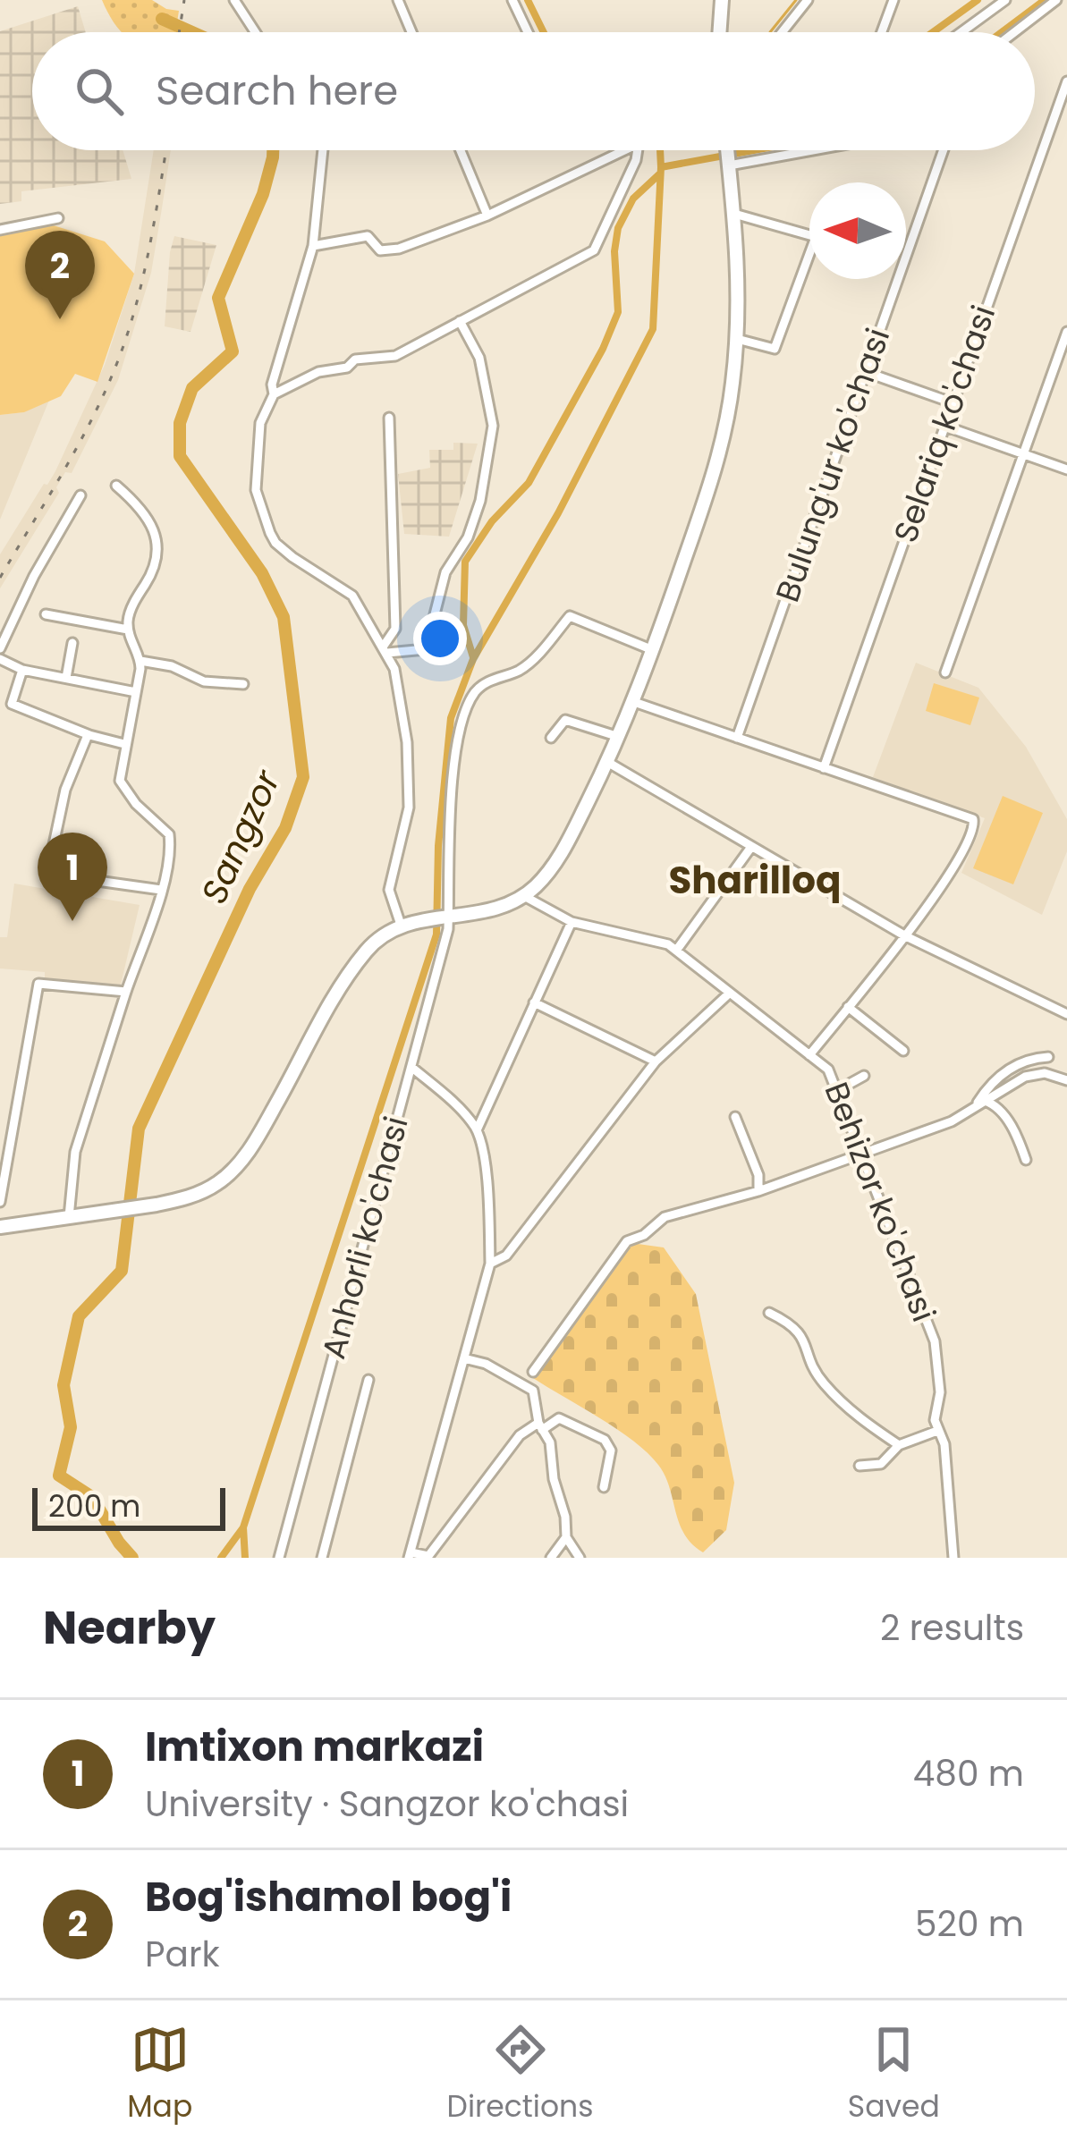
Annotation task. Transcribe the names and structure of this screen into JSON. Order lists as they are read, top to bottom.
{
  "streets": {
    "street": [
      "Selariq ko'chasi",
      "Bulung'ur ko'chasi",
      "Behizor ko'chasi",
      "Anhorli ko'chasi"
    ]
  },
  "districts": ["Sharilloq"],
  "water": ["Sangzor"],
  "scale_bar": "200 m",
  "north": "left",
  "page": {
    "search": "Search here",
    "pins": ["2", "1"],
    "scale": "200 m",
    "heading": ["Nearby", "2 results"],
    "list": [
      {
        "mark": "1",
        "name": "Imtixon markazi",
        "note": "University · Sangzor ko'chasi",
        "value": "480 m"
      },
      {
        "mark": "2",
        "name": "Bog'ishamol bog'i",
        "note": "Park",
        "value": "520 m"
      }
    ],
    "nav": ["Map", "Directions", "Saved"]
  }
}
